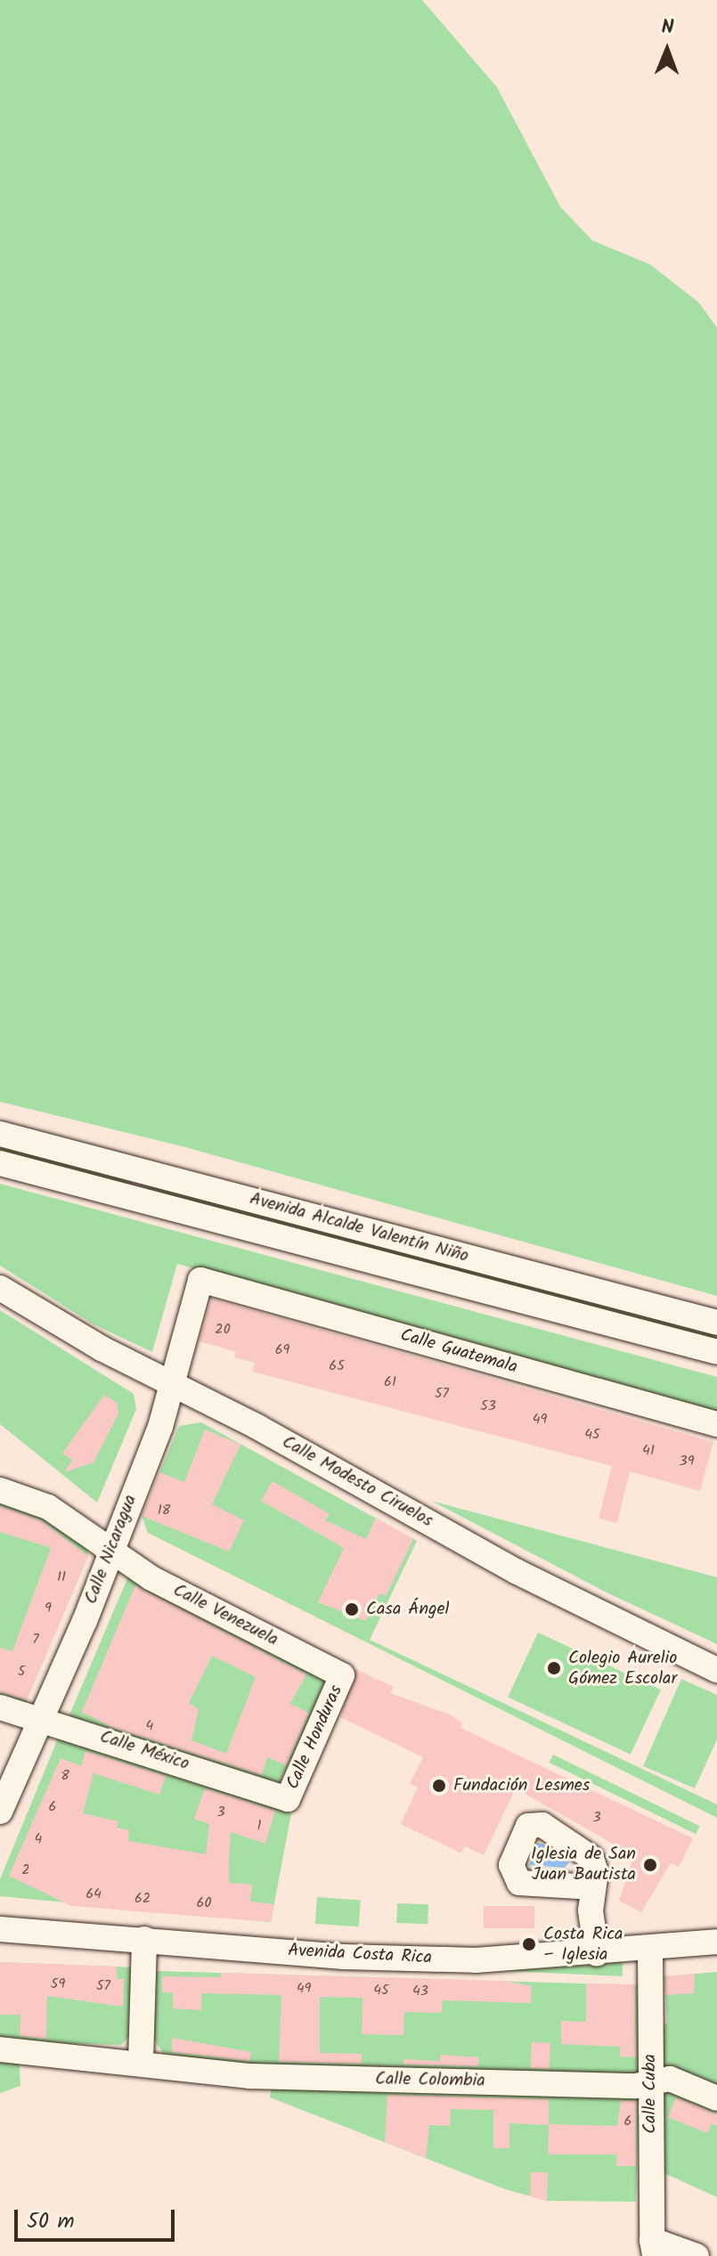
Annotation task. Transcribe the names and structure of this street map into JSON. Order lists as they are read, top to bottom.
{
  "streets": {
    "street": [
      "Avenida Alcalde Valentín Niño",
      "Calle Guatemala",
      "Calle Modesto Ciruelos",
      "Calle Nicaragua",
      "Calle Venezuela",
      "Calle Honduras",
      "Calle México",
      "Avenida Costa Rica",
      "Calle Colombia",
      "Calle Cuba"
    ]
  },
  "crossings": [
    ["Calle Guatemala", "Calle Nicaragua"],
    ["Calle Modesto Ciruelos", "Calle Nicaragua"],
    ["Calle Nicaragua", "Calle Venezuela"],
    ["Calle Nicaragua", "Calle México"],
    ["Calle Venezuela", "Calle Honduras"],
    ["Calle Honduras", "Calle México"],
    ["Avenida Costa Rica", "Calle Cuba"],
    ["Calle Colombia", "Calle Cuba"]
  ],
  "places": [
    "Casa Ángel",
    "Colegio Aurelio Gómez Escolar",
    "Fundación Lesmes",
    "Iglesia de San Juan Bautista",
    "Costa Rica – Iglesia"
  ],
  "house_numbers": [
    "20",
    "69",
    "65",
    "61",
    "57",
    "53",
    "49",
    "45",
    "41",
    "39",
    "18",
    "11",
    "9",
    "7",
    "5",
    "4",
    "8",
    "6",
    "3",
    "3",
    "1",
    "4",
    "2",
    "64",
    "62",
    "60",
    "59",
    "57",
    "49",
    "45",
    "43",
    "6"
  ],
  "scale_bar": "50 m",
  "north": "top"
}
